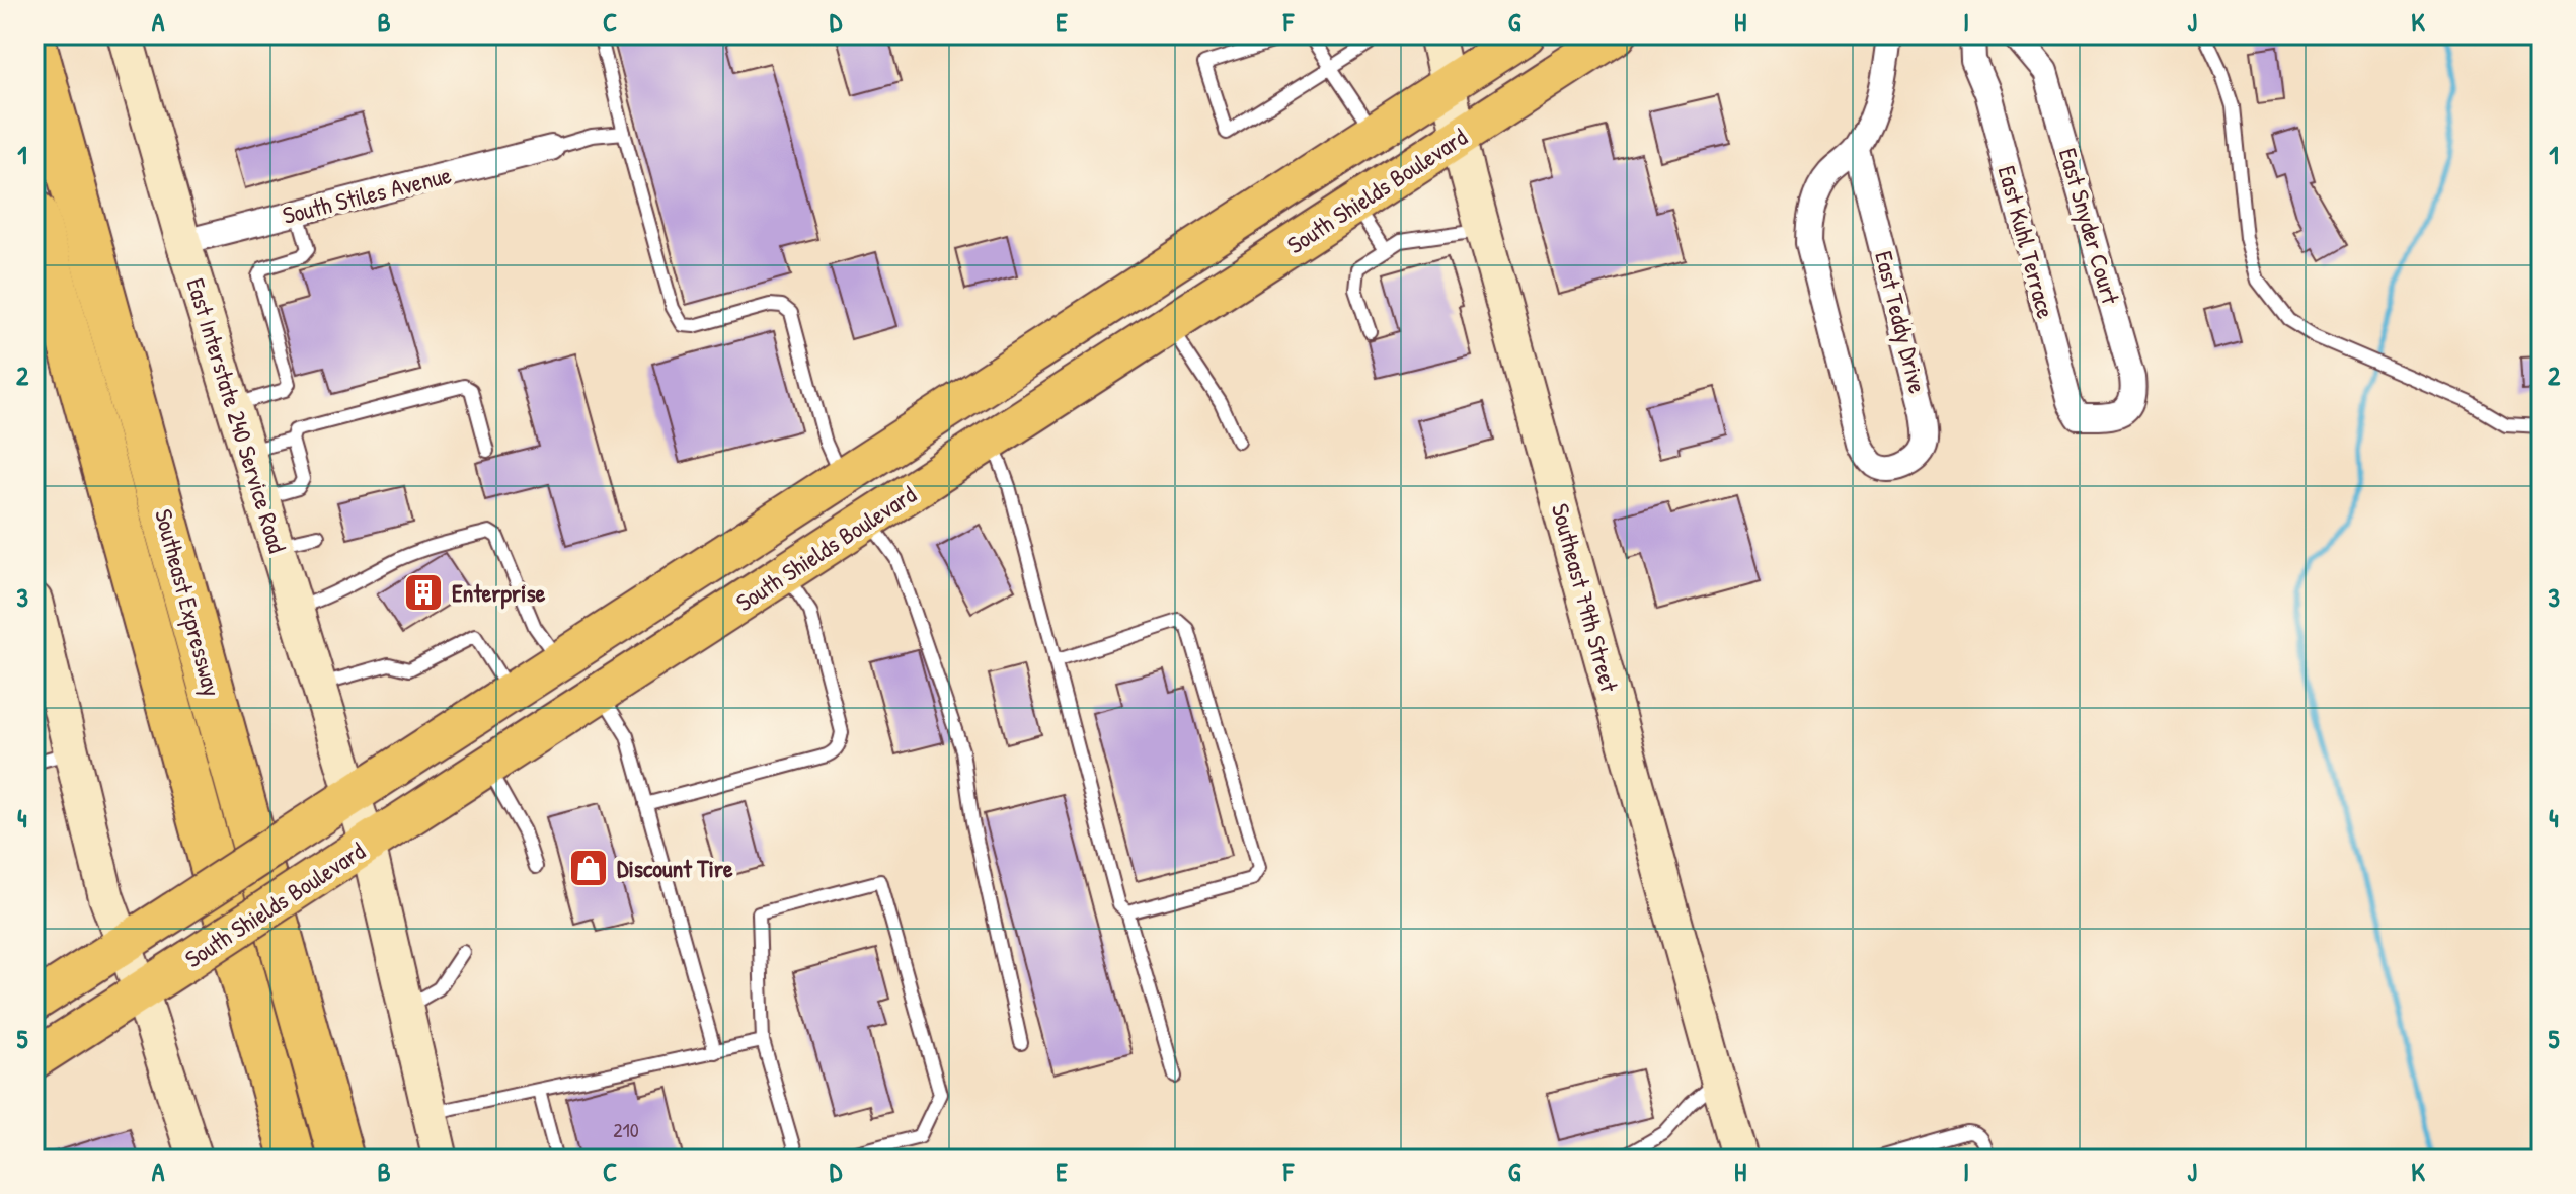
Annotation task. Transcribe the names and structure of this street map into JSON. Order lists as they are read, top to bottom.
{
  "streets": {
    "highway": ["Southeast Expressway"],
    "main road": ["South Shields Boulevard"],
    "street": [
      "South Stiles Avenue",
      "East Snyder Court",
      "East Kuhl Terrace",
      "East Teddy Drive",
      "East Interstate 240 Service Road",
      "Southeast 79th Street"
    ]
  },
  "crossings": [
    ["South Shields Boulevard", "East Interstate 240 Service Road"],
    ["South Shields Boulevard", "Southeast 79th Street"],
    ["South Stiles Avenue", "East Interstate 240 Service Road"],
    ["East Snyder Court", "East Kuhl Terrace"]
  ],
  "places": {
    "building": ["Enterprise"],
    "shop": ["Discount Tire"]
  },
  "house_numbers": ["210"],
  "grid": {
    "columns": [
      "A",
      "B",
      "C",
      "D",
      "E",
      "F",
      "G",
      "H",
      "I",
      "J",
      "K"
    ],
    "rows": [
      "1",
      "2",
      "3",
      "4",
      "5"
    ]
  }
}
